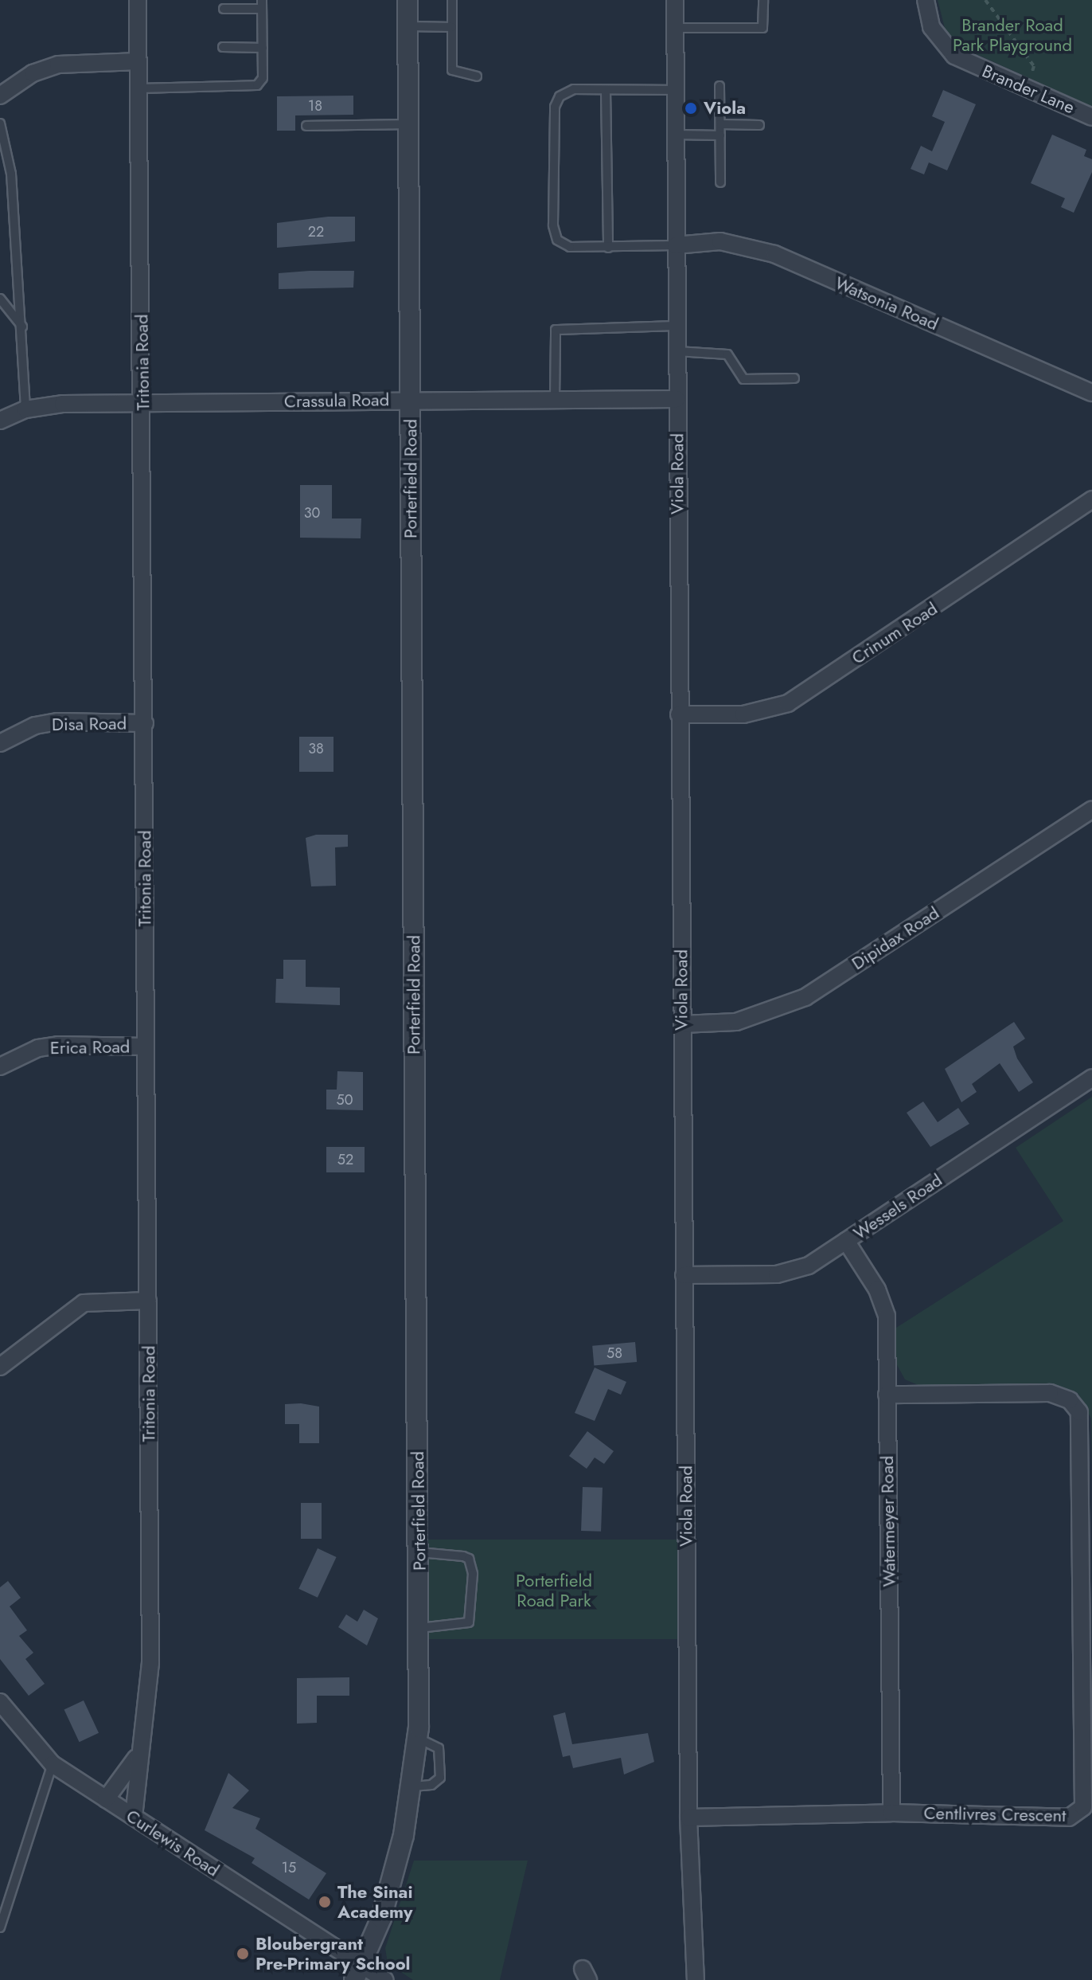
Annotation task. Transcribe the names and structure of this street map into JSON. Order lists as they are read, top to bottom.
{
  "streets": {
    "street": [
      "Brander Lane",
      "Watsonia Road",
      "Tritonia Road",
      "Crassula Road",
      "Viola Road",
      "Porterfield Road",
      "Crinum Road",
      "Disa Road",
      "Dipidax Road",
      "Erica Road",
      "Wessels Road",
      "Watermeyer Road",
      "Centlivres Crescent",
      "Curlewis Road"
    ]
  },
  "crossings": [
    ["Watsonia Road", "Viola Road"],
    ["Tritonia Road", "Crassula Road"],
    ["Tritonia Road", "Disa Road"],
    ["Tritonia Road", "Erica Road"],
    ["Tritonia Road", "Curlewis Road"],
    ["Crassula Road", "Viola Road"],
    ["Crassula Road", "Porterfield Road"],
    ["Viola Road", "Crinum Road"],
    ["Viola Road", "Dipidax Road"],
    ["Viola Road", "Wessels Road"],
    ["Viola Road", "Centlivres Crescent"],
    ["Porterfield Road", "Curlewis Road"],
    ["Wessels Road", "Watermeyer Road"],
    ["Watermeyer Road", "Centlivres Crescent"]
  ],
  "parks": ["Brander Road Park Playground", "Porterfield Road Park"],
  "places": ["Viola", "The Sinai Academy", "Bloubergrant Pre-Primary School"],
  "house_numbers": [
    "18",
    "22",
    "30",
    "38",
    "50",
    "52",
    "58",
    "15"
  ]
}
